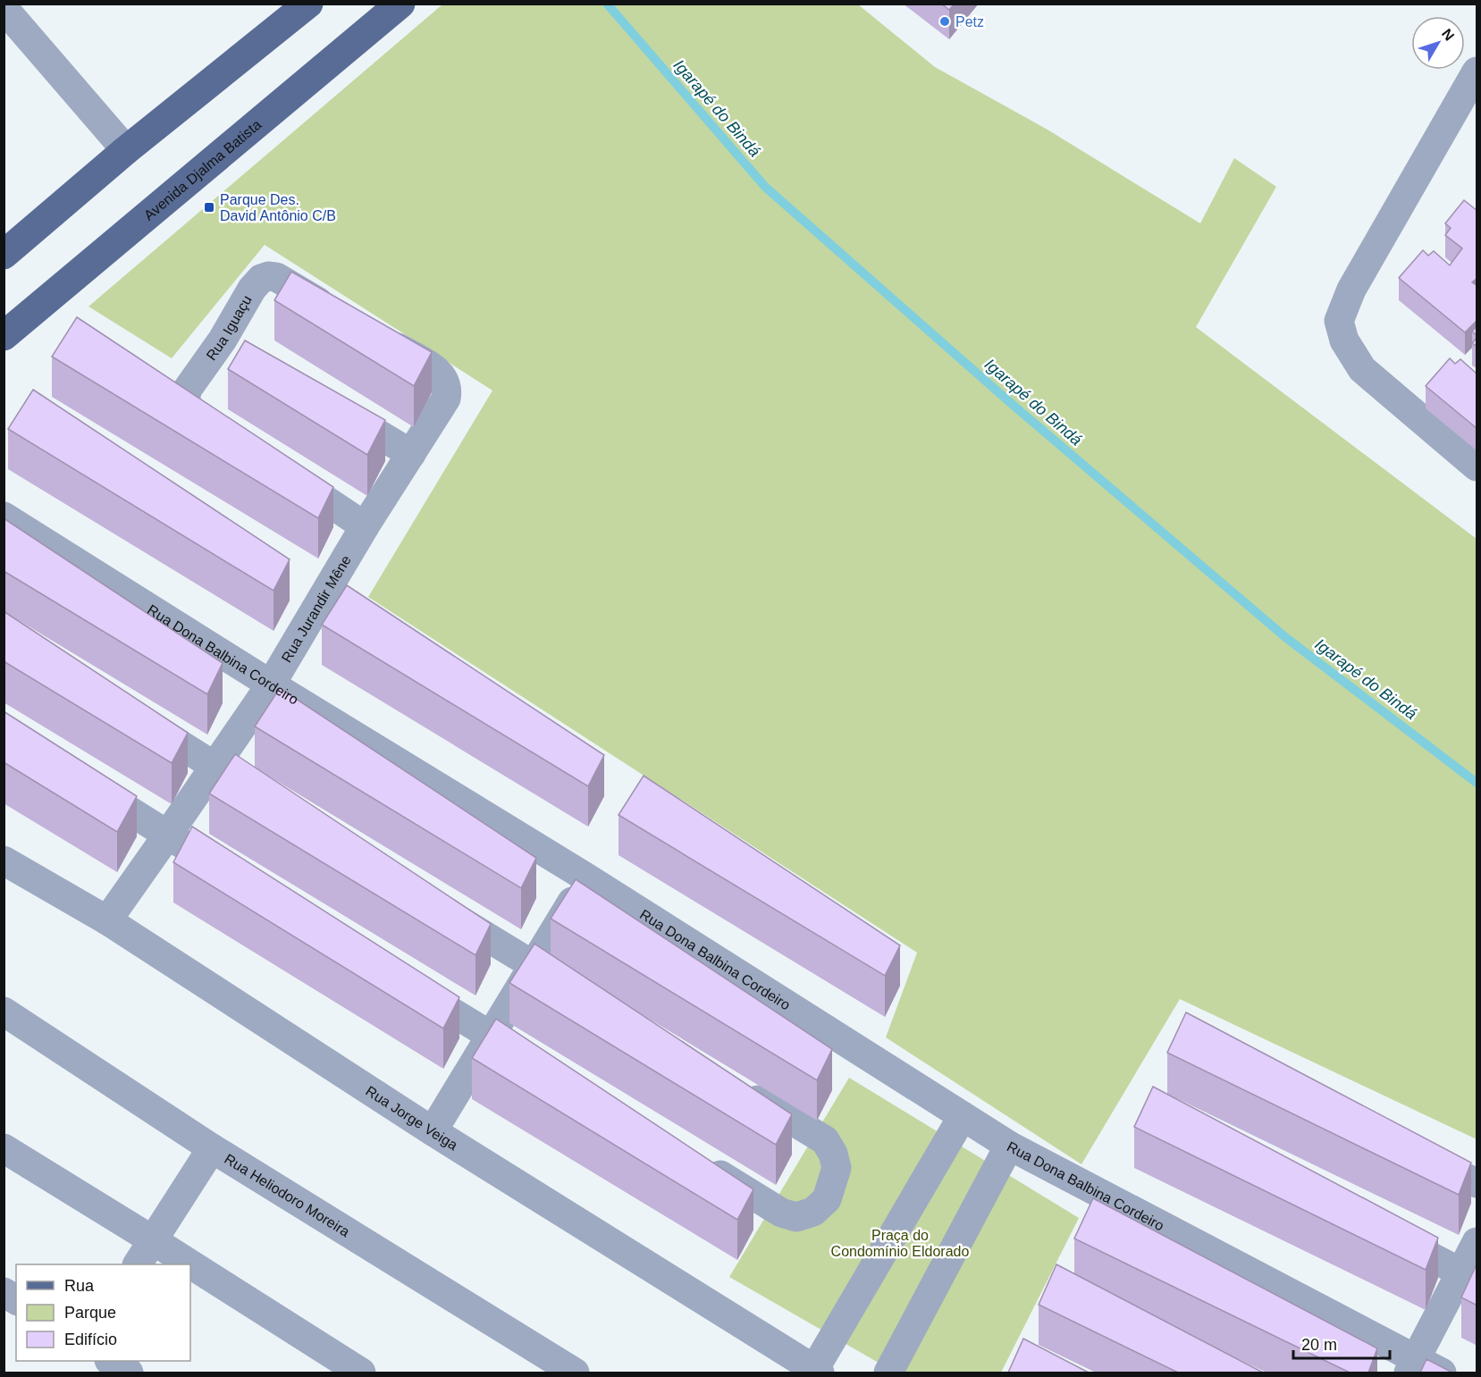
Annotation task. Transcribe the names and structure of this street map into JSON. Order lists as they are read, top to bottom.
{
  "streets": {
    "main road": ["Avenida Djalma Batista"],
    "street": [
      "Rua Iguaçu",
      "Rua Jurandir Mêne",
      "Rua Dona Balbina Cordeiro",
      "Rua Jorge Veiga",
      "Rua Heliodoro Moreira"
    ]
  },
  "crossings": [
    ["Rua Jurandir Mêne", "Rua Dona Balbina Cordeiro"],
    ["Rua Jurandir Mêne", "Rua Jorge Veiga"]
  ],
  "water": ["Igarapé do Bindá"],
  "parks": ["Praça do Condomínio Eldorado"],
  "places": {
    "other": ["Petz"],
    "transit": ["Parque Des. David Antônio C/B"]
  },
  "legend": ["Rua", "Parque", "Edifício"],
  "scale_bar": "20 m",
  "north": "top right"
}
